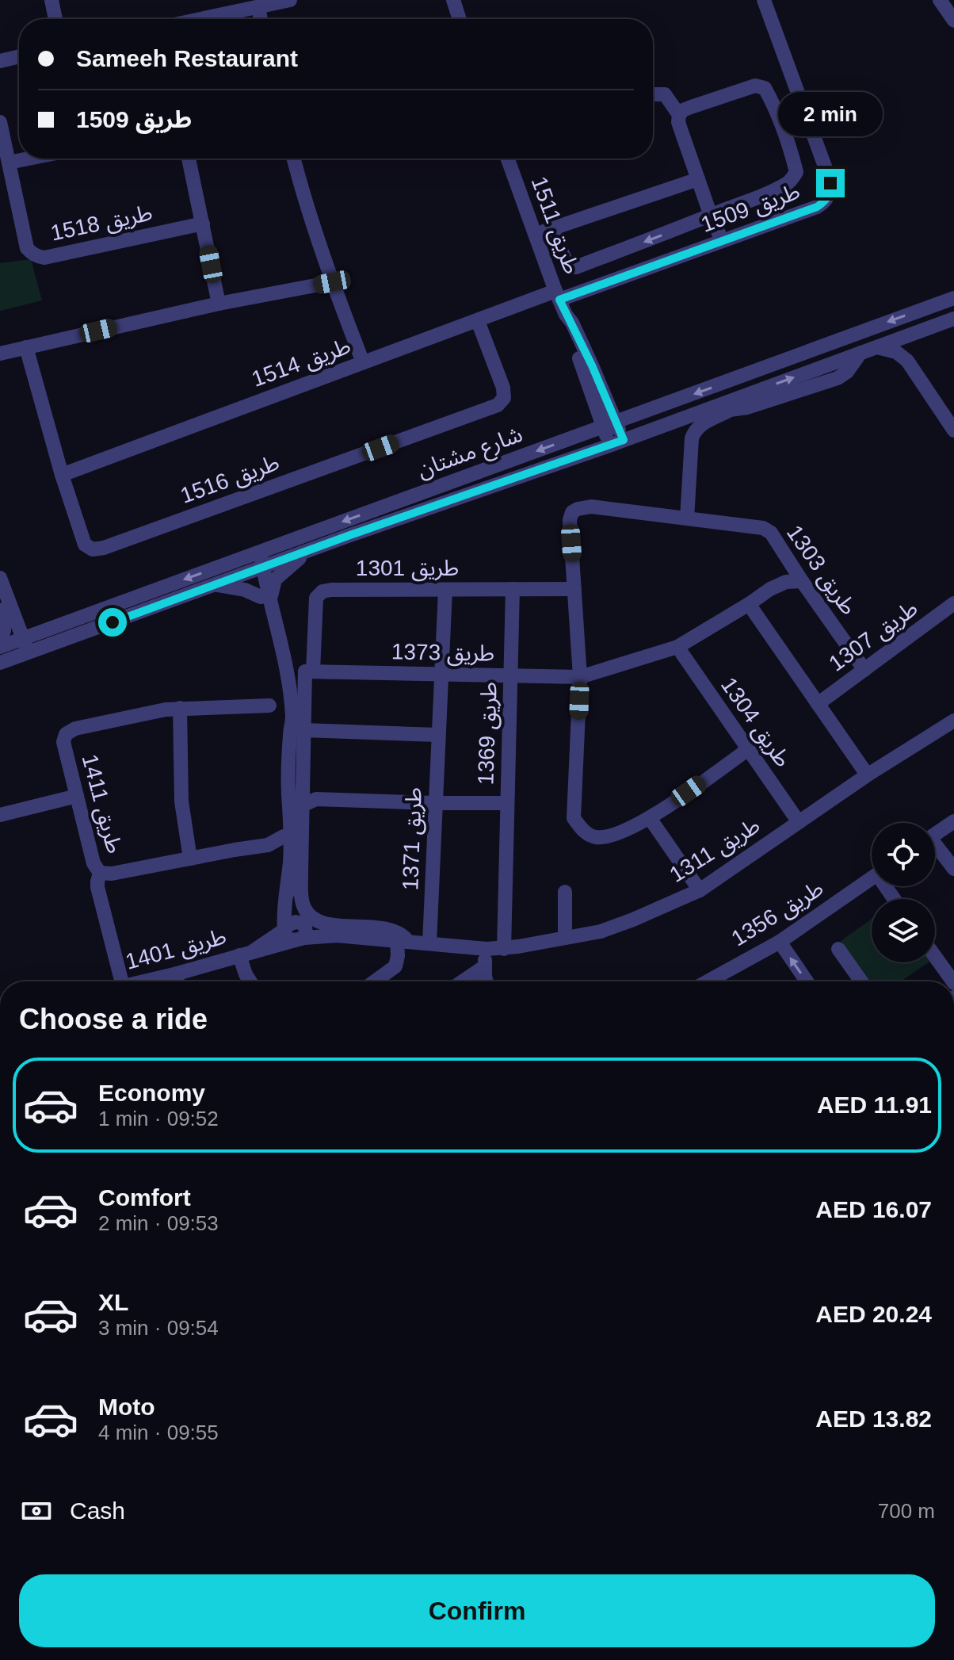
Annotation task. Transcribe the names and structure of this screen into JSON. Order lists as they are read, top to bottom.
{
  "streets": {
    "street": [
      "طريق 1509",
      "طريق 1518",
      "طريق 1511",
      "طريق 1514",
      "شارع مشتان",
      "طريق 1516",
      "طريق 1301",
      "طريق 1303",
      "طريق 1307",
      "طريق 1373",
      "طريق 1304",
      "طريق 1369",
      "طريق 1411",
      "طريق 1371",
      "طريق 1311",
      "طريق 1356",
      "طريق 1401"
    ]
  },
  "crossings": [
    ["طريق 1509", "طريق 1511"],
    ["طريق 1509", "طريق 1514"],
    ["طريق 1511", "طريق 1514"],
    ["طريق 1511", "شارع مشتان"],
    ["طريق 1514", "طريق 1516"],
    ["طريق 1301", "طريق 1303"],
    ["طريق 1301", "طريق 1373"],
    ["طريق 1301", "طريق 1369"],
    ["طريق 1301", "طريق 1371"],
    ["طريق 1303", "طريق 1307"],
    ["طريق 1303", "طريق 1373"],
    ["طريق 1303", "طريق 1304"],
    ["طريق 1373", "طريق 1369"],
    ["طريق 1373", "طريق 1371"],
    ["طريق 1304", "طريق 1311"],
    ["طريق 1369", "طريق 1371"],
    ["طريق 1369", "طريق 1311"],
    ["طريق 1371", "طريق 1311"],
    ["طريق 1311", "طريق 1401"]
  ],
  "page": {
    "banner": ["Sameeh Restaurant", "طريق 1509"],
    "bubble": "2 min",
    "heading": "Choose a ride",
    "list": [
      {
        "name": "Economy",
        "note": "1 min · 09:52",
        "value": "AED 11.91"
      },
      {
        "name": "Comfort",
        "note": "2 min · 09:53",
        "value": "AED 16.07"
      },
      {
        "name": "XL",
        "note": "3 min · 09:54",
        "value": "AED 20.24"
      },
      {
        "name": "Moto",
        "note": "4 min · 09:55",
        "value": "AED 13.82"
      }
    ],
    "pay": ["Cash", "700 m"],
    "buttons": "Confirm"
  }
}
